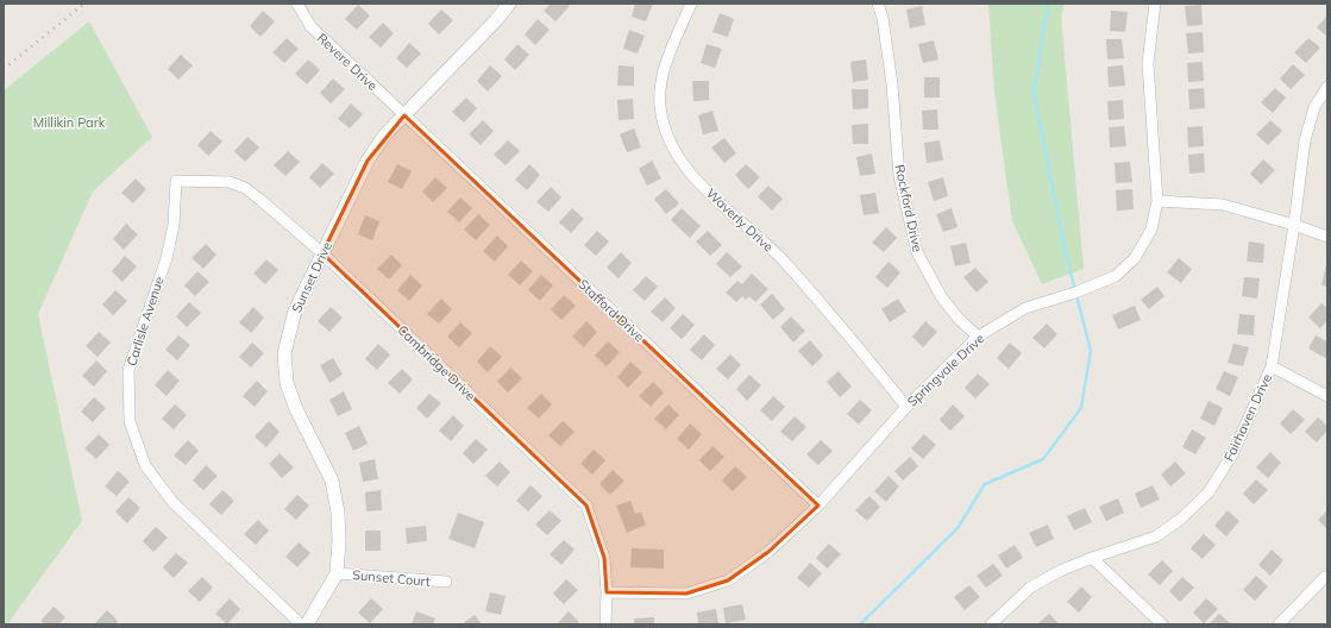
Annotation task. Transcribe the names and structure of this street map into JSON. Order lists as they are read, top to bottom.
{
  "streets": {
    "street": [
      "Revere Drive",
      "Rockford Drive",
      "Waverly Drive",
      "Sunset Drive",
      "Stafford Drive",
      "Carlisle Avenue",
      "Cambridge Drive",
      "Springvale Drive",
      "Fairhaven Drive",
      "Sunset Court"
    ]
  },
  "crossings": [
    ["Revere Drive", "Sunset Drive"],
    ["Revere Drive", "Stafford Drive"],
    ["Rockford Drive", "Springvale Drive"],
    ["Waverly Drive", "Springvale Drive"],
    ["Sunset Drive", "Stafford Drive"],
    ["Sunset Drive", "Cambridge Drive"],
    ["Sunset Drive", "Sunset Court"],
    ["Stafford Drive", "Springvale Drive"],
    ["Carlisle Avenue", "Cambridge Drive"],
    ["Cambridge Drive", "Springvale Drive"]
  ],
  "parks": ["Millikin Park"]
}
